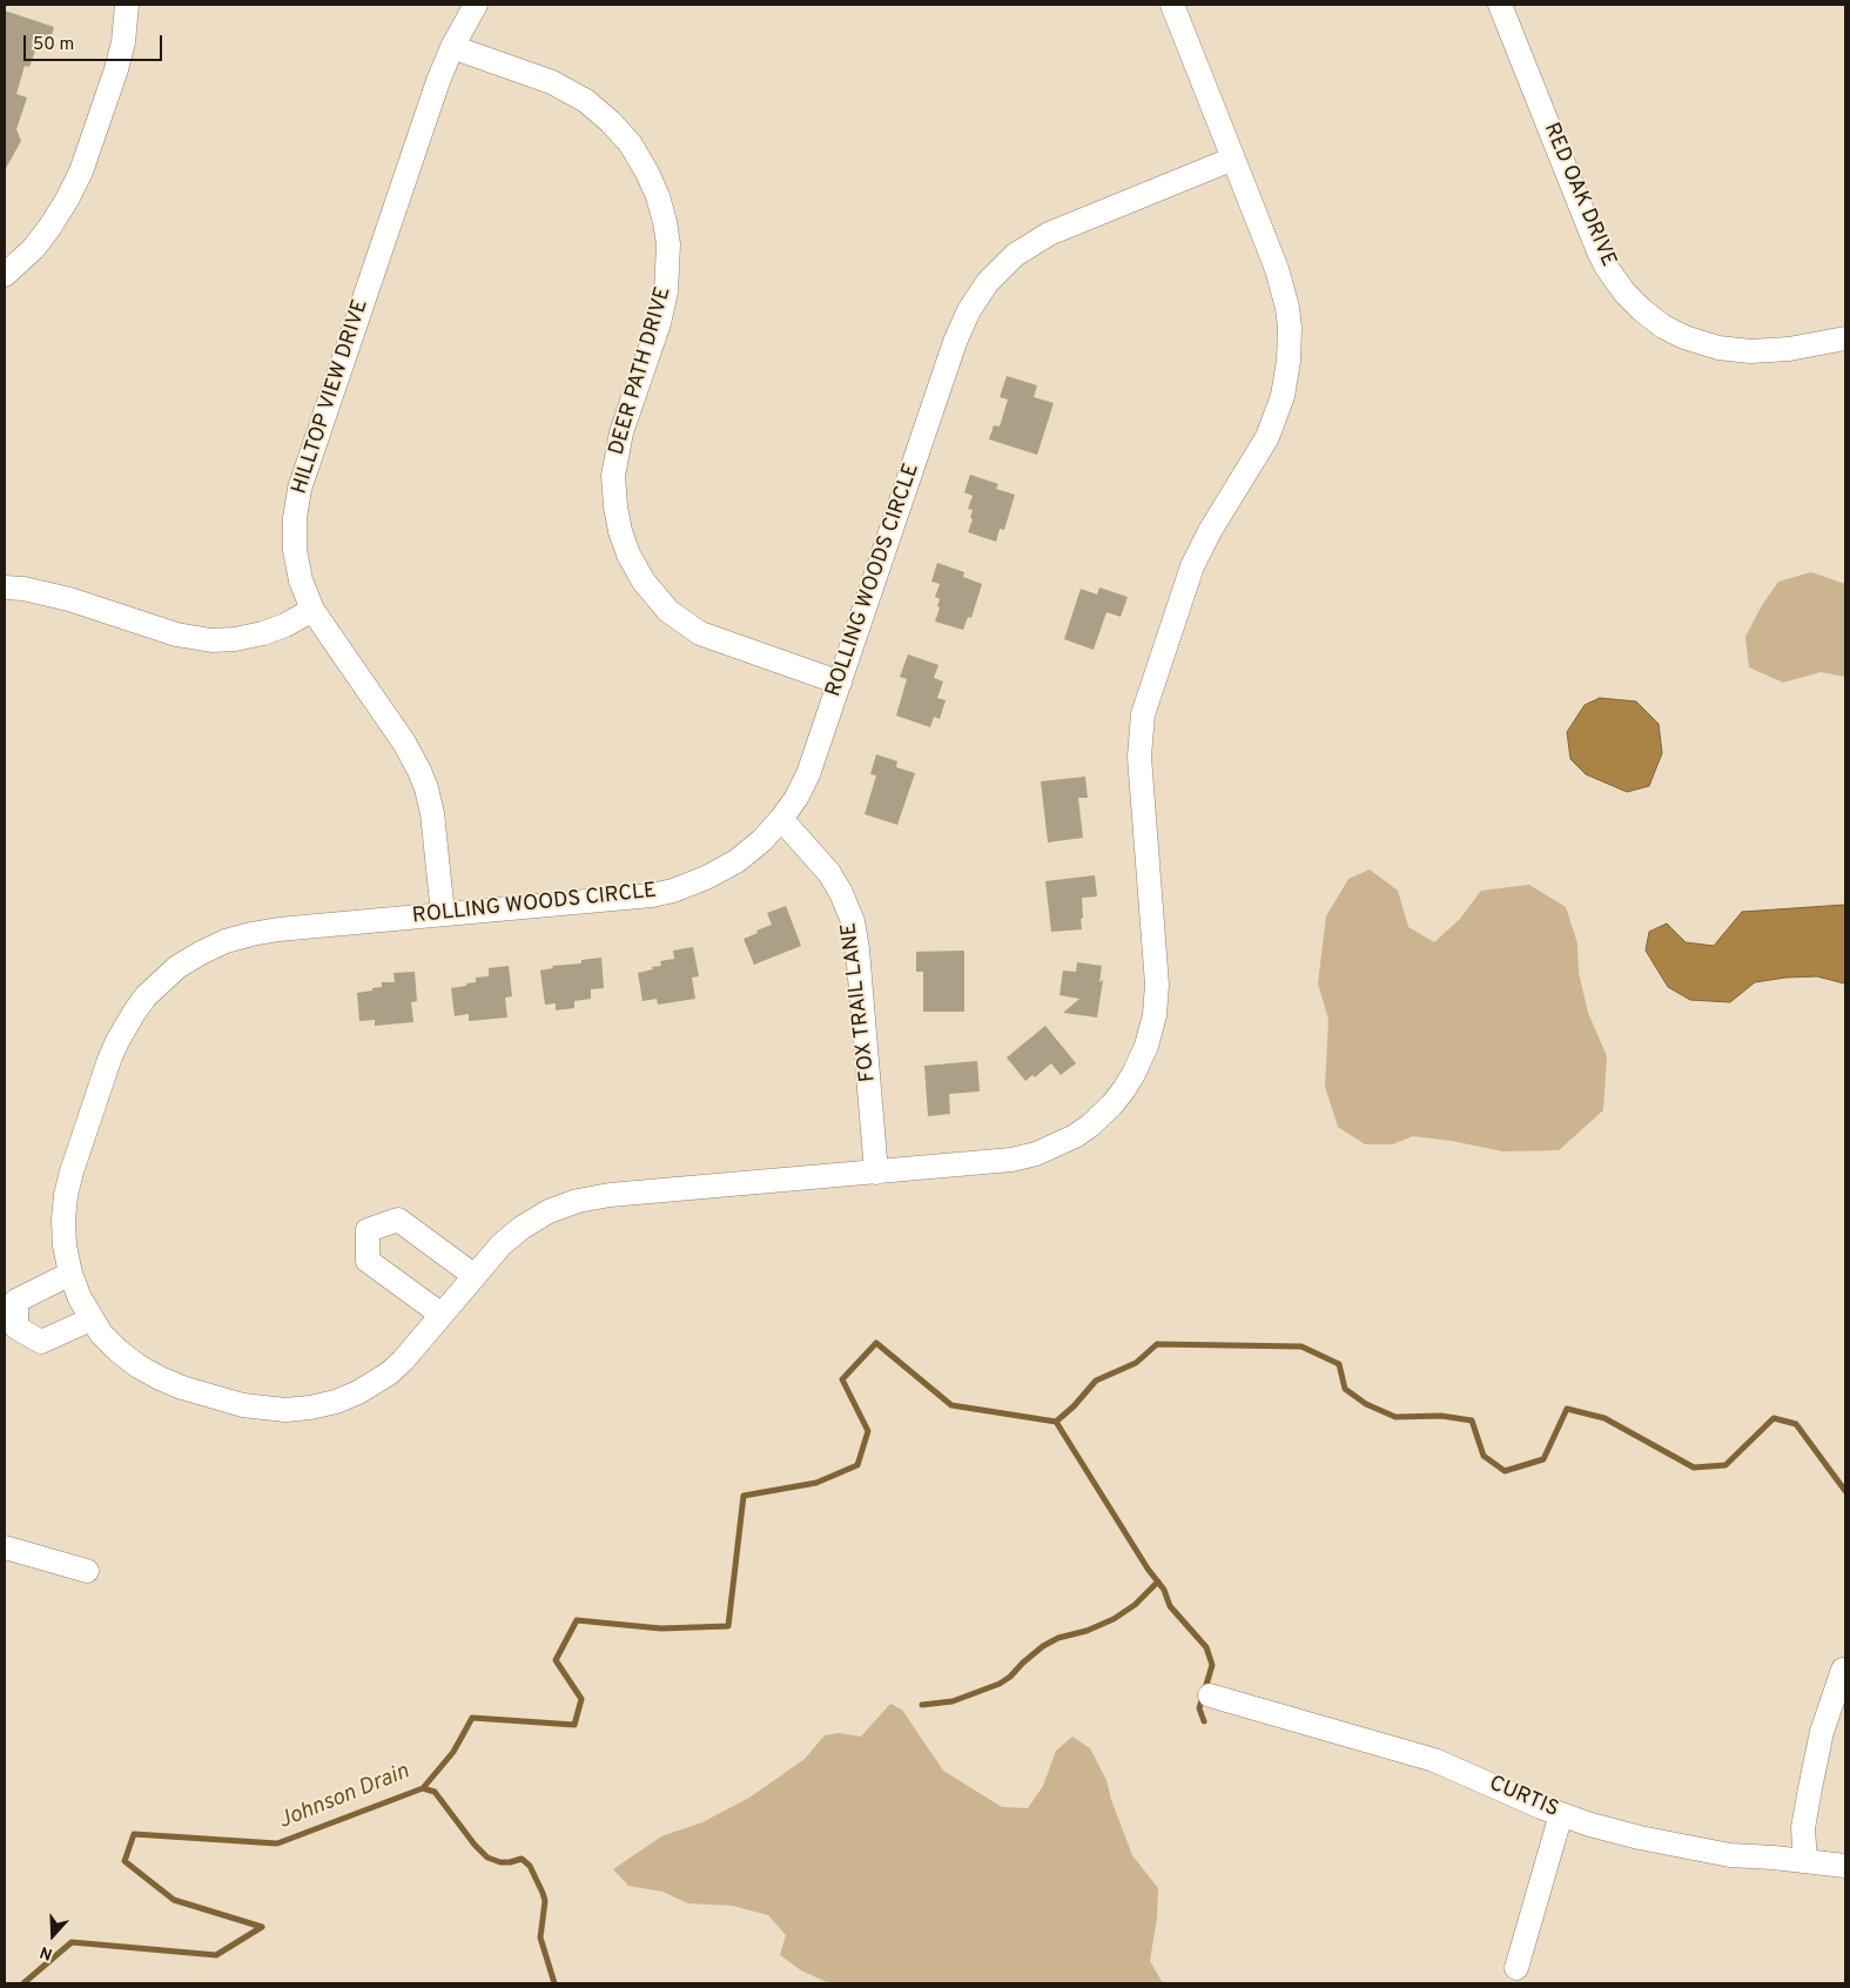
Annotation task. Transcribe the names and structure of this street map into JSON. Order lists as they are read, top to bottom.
{
  "streets": {
    "street": [
      "RED OAK DRIVE",
      "DEER PATH DRIVE",
      "HILLTOP VIEW DRIVE",
      "ROLLING WOODS CIRCLE",
      "FOX TRAIL LANE",
      "CURTIS"
    ]
  },
  "crossings": [
    ["DEER PATH DRIVE", "HILLTOP VIEW DRIVE"],
    ["DEER PATH DRIVE", "ROLLING WOODS CIRCLE"],
    ["HILLTOP VIEW DRIVE", "ROLLING WOODS CIRCLE"],
    ["ROLLING WOODS CIRCLE", "FOX TRAIL LANE"]
  ],
  "water": ["Johnson Drain"],
  "scale_bar": "50 m",
  "north": "bottom"
}
